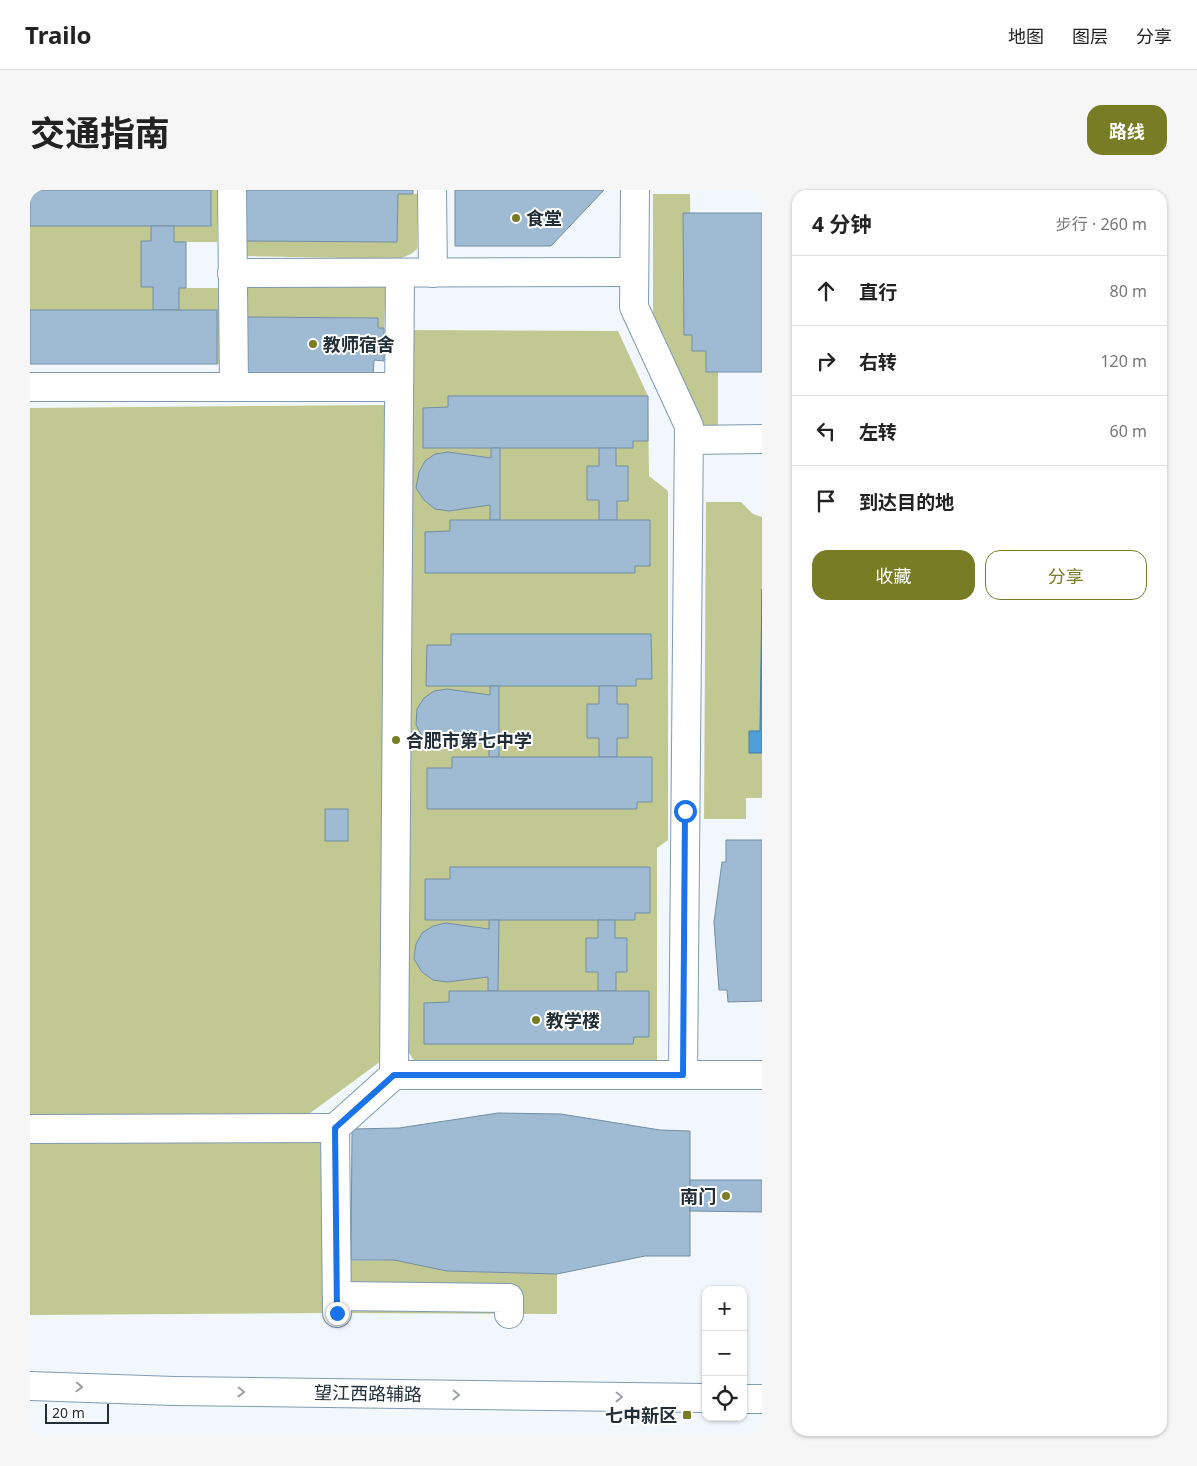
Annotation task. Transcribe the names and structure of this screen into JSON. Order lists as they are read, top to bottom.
{
  "streets": {
    "street": ["望江西路辅路"]
  },
  "one_way": ["望江西路辅路"],
  "places": {
    "other": [
      "食堂",
      "教师宿舍",
      "合肥市第七中学",
      "教学楼",
      "南门"
    ],
    "transit": ["七中新区"]
  },
  "scale_bar": "20 m",
  "page": {
    "header": "Trailo",
    "nav": ["地图", "图层", "分享"],
    "title": "交通指南",
    "buttons": [
      "路线",
      ["收藏", "分享"]
    ],
    "heading": ["4 分钟", "步行 · 260 m"],
    "list": [
      ["直行", "80 m"],
      ["右转", "120 m"],
      ["左转", "60 m"],
      "到达目的地"
    ],
    "map_buttons": ["+", "−"],
    "scale": "20 m"
  }
}
